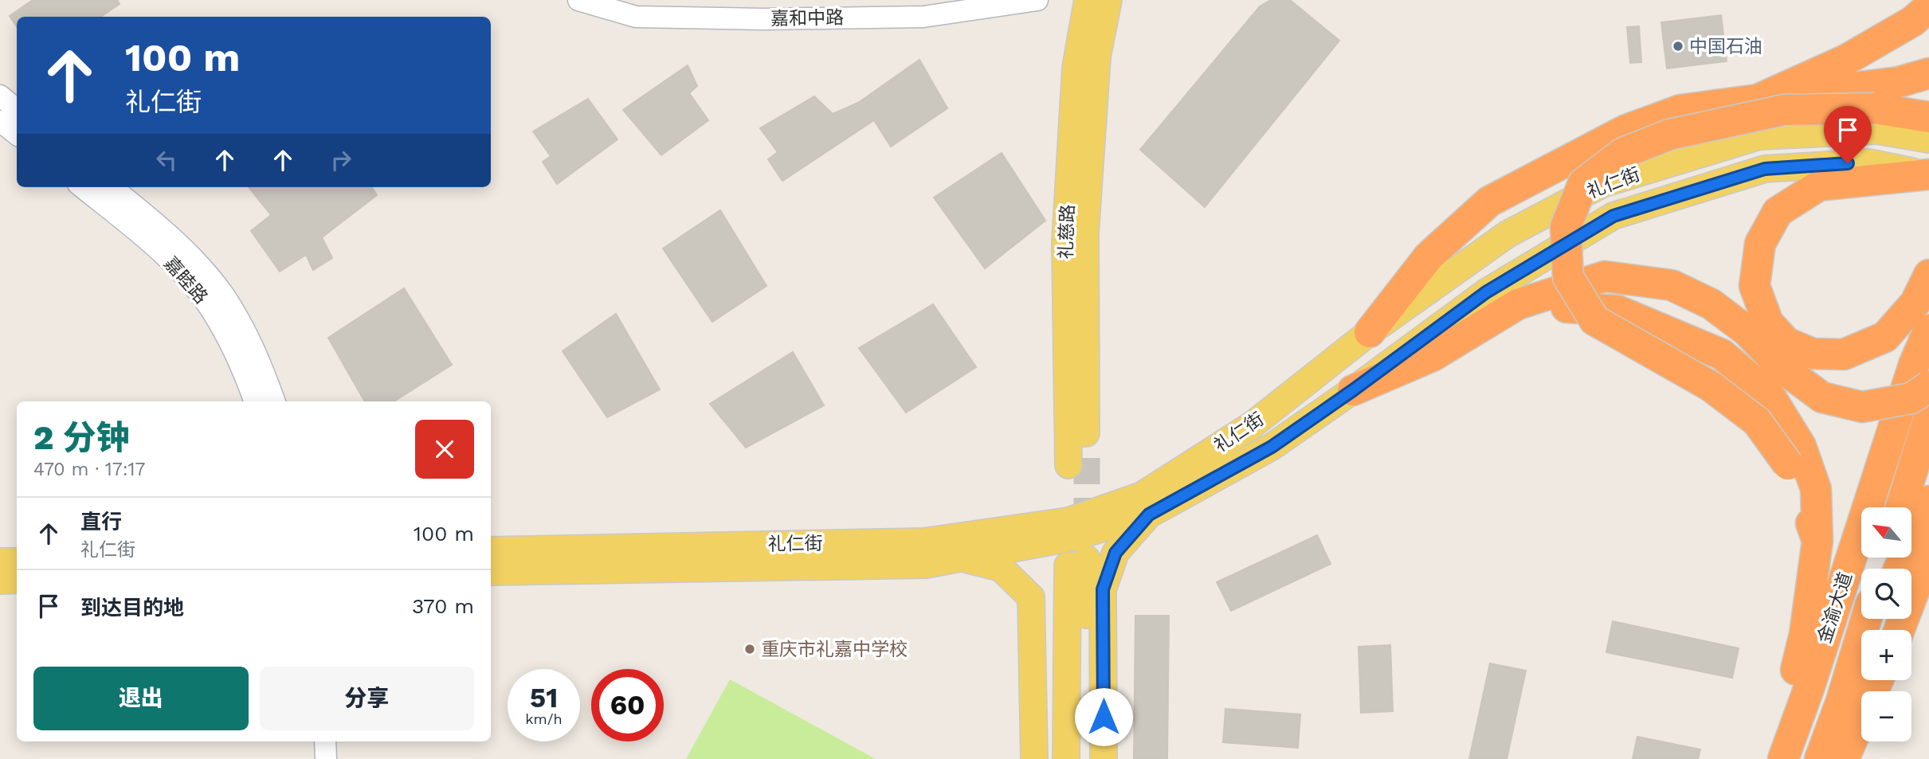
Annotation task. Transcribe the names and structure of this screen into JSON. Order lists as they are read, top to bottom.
{
  "streets": {
    "highway": ["金渝大道"],
    "main road": ["礼仁街", "礼慈路"],
    "street": ["嘉和中路", "嘉睦路"]
  },
  "places": ["中国石油", "重庆市礼嘉中学校"],
  "north": "top left",
  "page": {
    "turn": ["100 m", "礼仁街"],
    "heading": ["2 分钟", "470 m · 17:17"],
    "list": [
      {
        "name": "直行",
        "note": "礼仁街",
        "value": "100 m"
      },
      {
        "name": "到达目的地",
        "value": "370 m"
      }
    ],
    "map_buttons": ["+", "−"],
    "buttons": ["退出", "分享"],
    "speed": "51 km/h",
    "limit": "60"
  }
}
